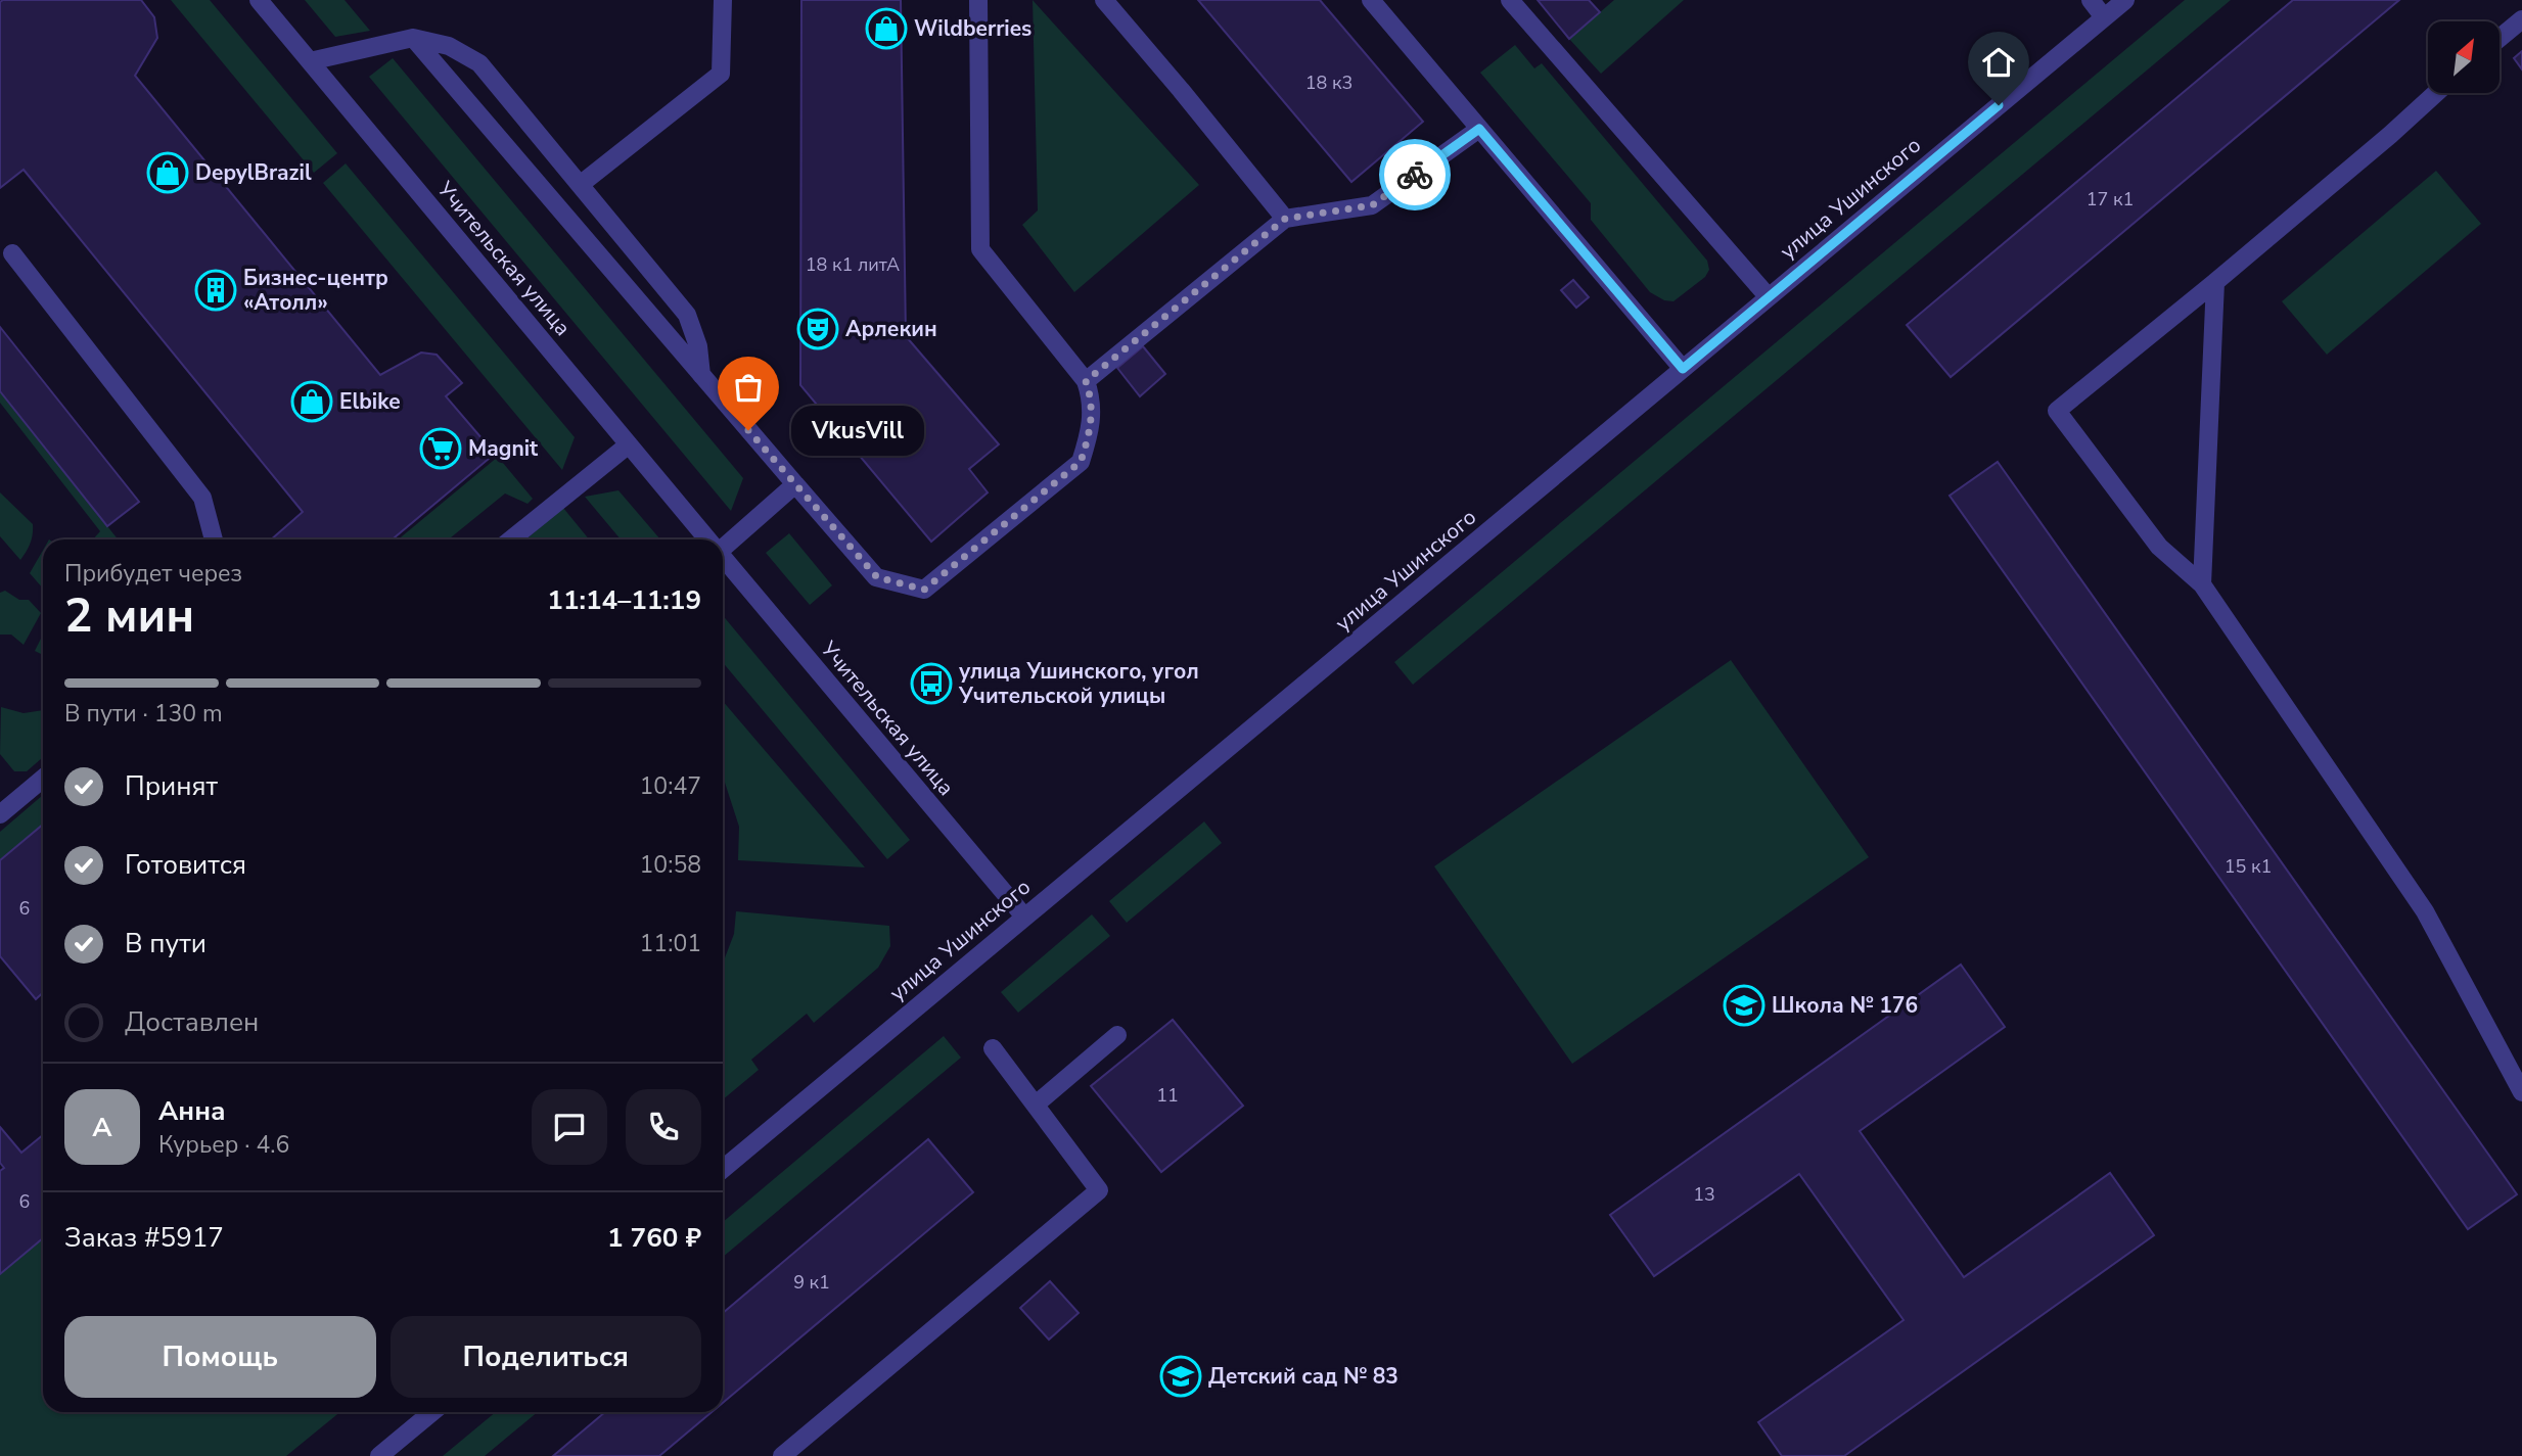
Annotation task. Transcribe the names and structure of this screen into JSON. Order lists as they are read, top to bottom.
{
  "streets": {
    "street": ["улица Ушинского", "Учительская улица"]
  },
  "crossings": [
    ["улица Ушинского", "Учительская улица"]
  ],
  "places": {
    "shop": ["Wildberries", "DepylBrazil", "Elbike"],
    "building": ["Бизнес-центр «Атолл»"],
    "theatre": ["Арлекин"],
    "other": ["VkusVill"],
    "supermarket": ["Magnit"],
    "bus stop": ["улица Ушинского, угол Учительской улицы"],
    "school or university": ["Школа № 176", "Детский сад № 83"]
  },
  "house_numbers": [
    "18 к3",
    "17 к1",
    "18 к1 литА",
    "15 к1",
    "6",
    "11",
    "13",
    "6",
    "9 к1"
  ],
  "north": "top right",
  "page": {
    "bubble": "VkusVill",
    "heading": ["2 мин", "Прибудет через", "11:14–11:19"],
    "panel": [
      "Анна",
      "Курьер · 4.6",
      "Заказ #5917",
      "1 760 ₽"
    ],
    "bar": "В пути · 130 m",
    "list": [
      ["Принят", "10:47"],
      ["Готовится", "10:58"],
      ["В пути", "11:01"],
      "Доставлен"
    ],
    "round": "А",
    "buttons": ["Помощь", "Поделиться"]
  }
}
